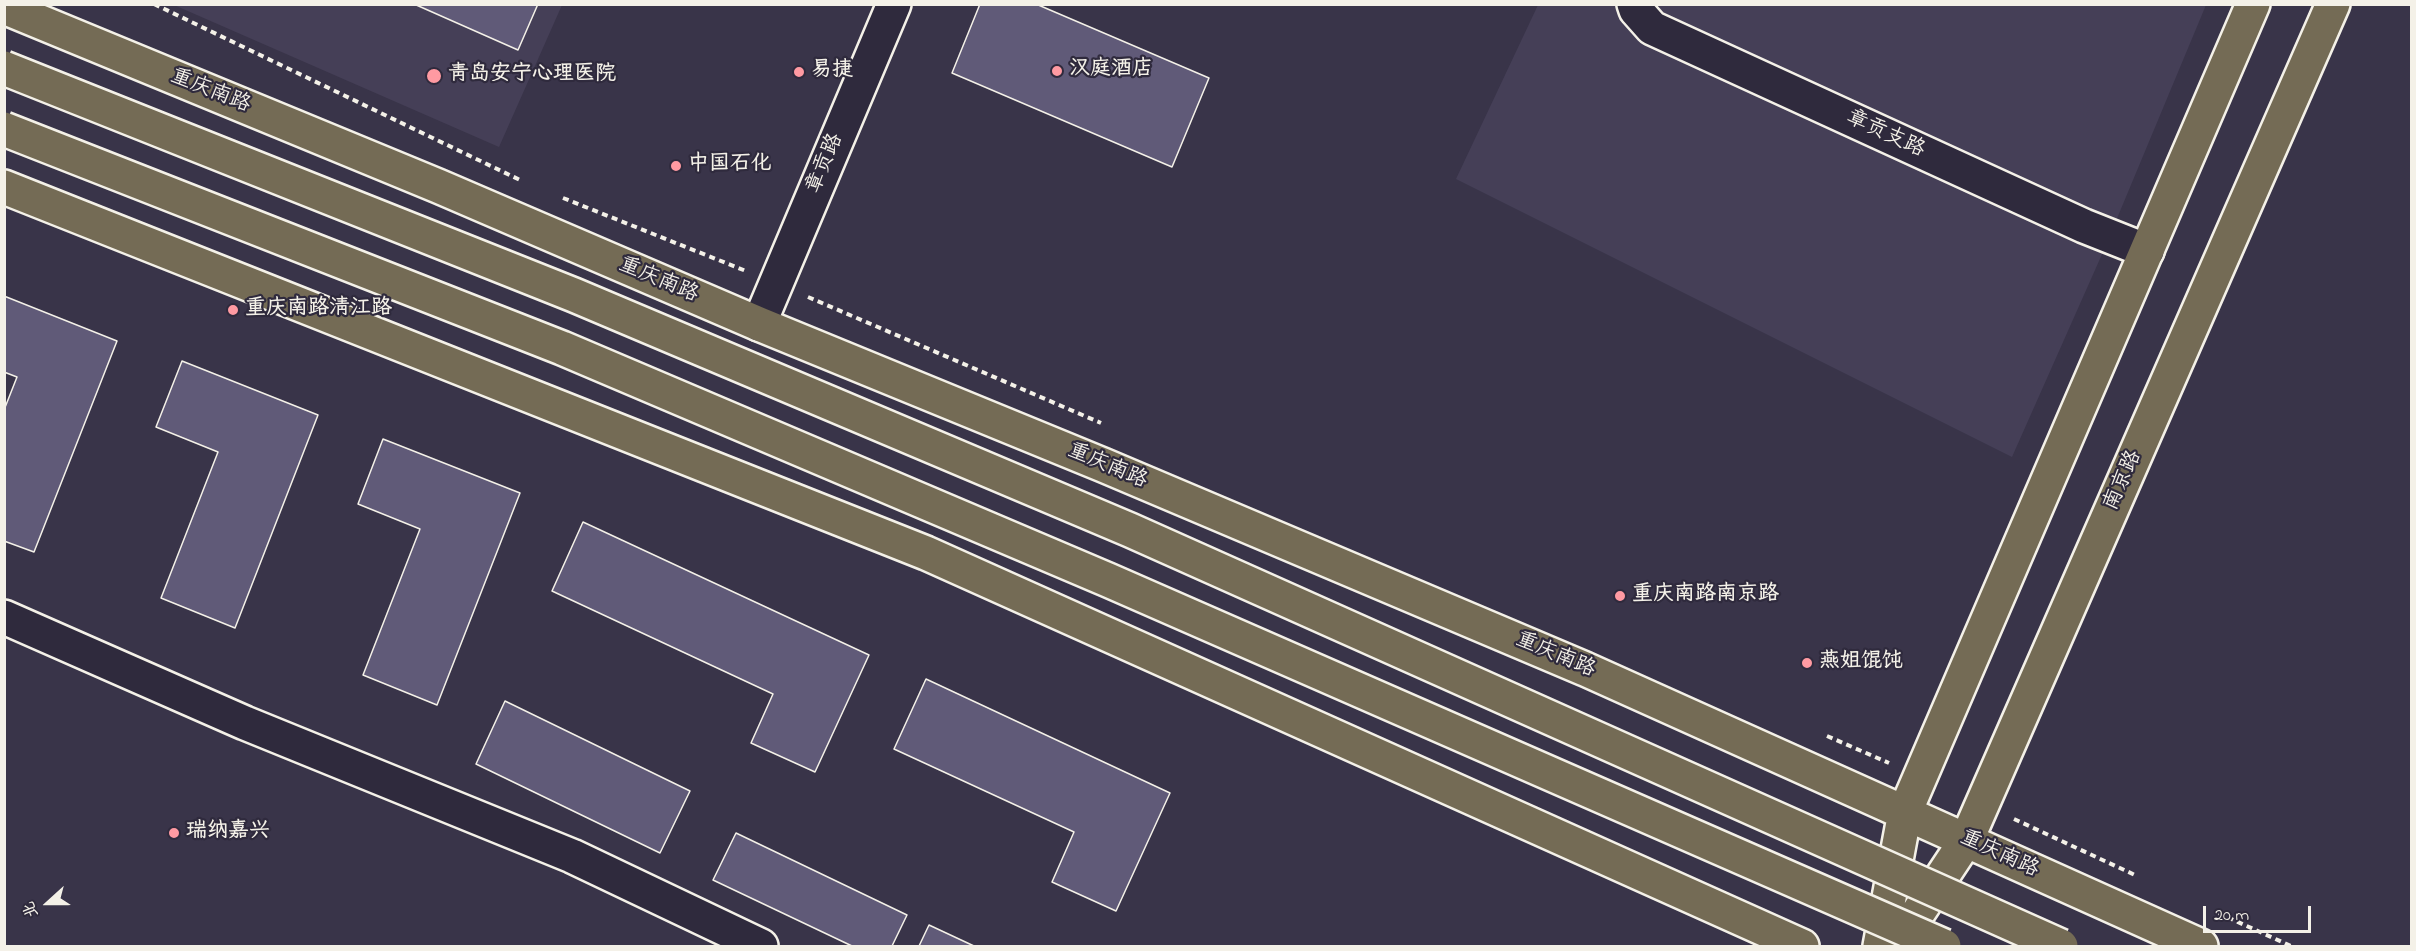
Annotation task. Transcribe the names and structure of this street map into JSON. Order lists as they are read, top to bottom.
{
  "streets": {
    "main road": ["重庆南路", "南京路"],
    "street": ["章贡支路", "章贡路"]
  },
  "crossings": [
    ["重庆南路", "章贡路"],
    ["重庆南路", "南京路"]
  ],
  "places": [
    "汉庭酒店",
    "易捷",
    "青岛安宁心理医院",
    "中国石化",
    "重庆南路清江路",
    "重庆南路南京路",
    "燕姐馄饨",
    "瑞纳嘉兴"
  ],
  "scale_bar": "20 m",
  "north": "left"
}
